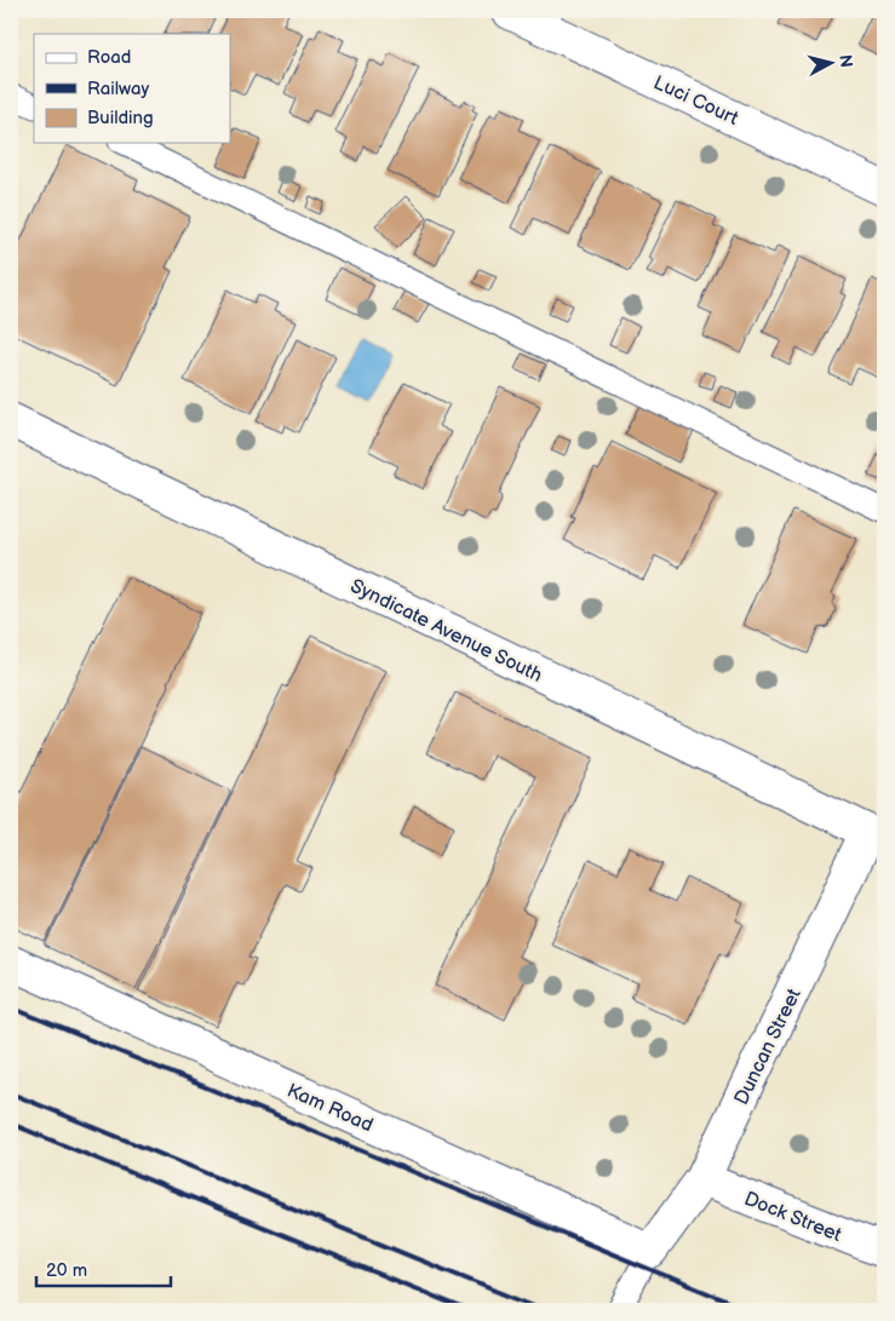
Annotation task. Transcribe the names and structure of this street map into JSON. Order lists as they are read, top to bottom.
{
  "streets": {
    "street": [
      "Luci Court",
      "Syndicate Avenue South",
      "Duncan Street",
      "Kam Road",
      "Dock Street"
    ]
  },
  "crossings": [
    ["Syndicate Avenue South", "Duncan Street"],
    ["Duncan Street", "Kam Road"],
    ["Duncan Street", "Dock Street"]
  ],
  "legend": ["Road", "Railway", "Building"],
  "scale_bar": "20 m",
  "north": "right"
}
